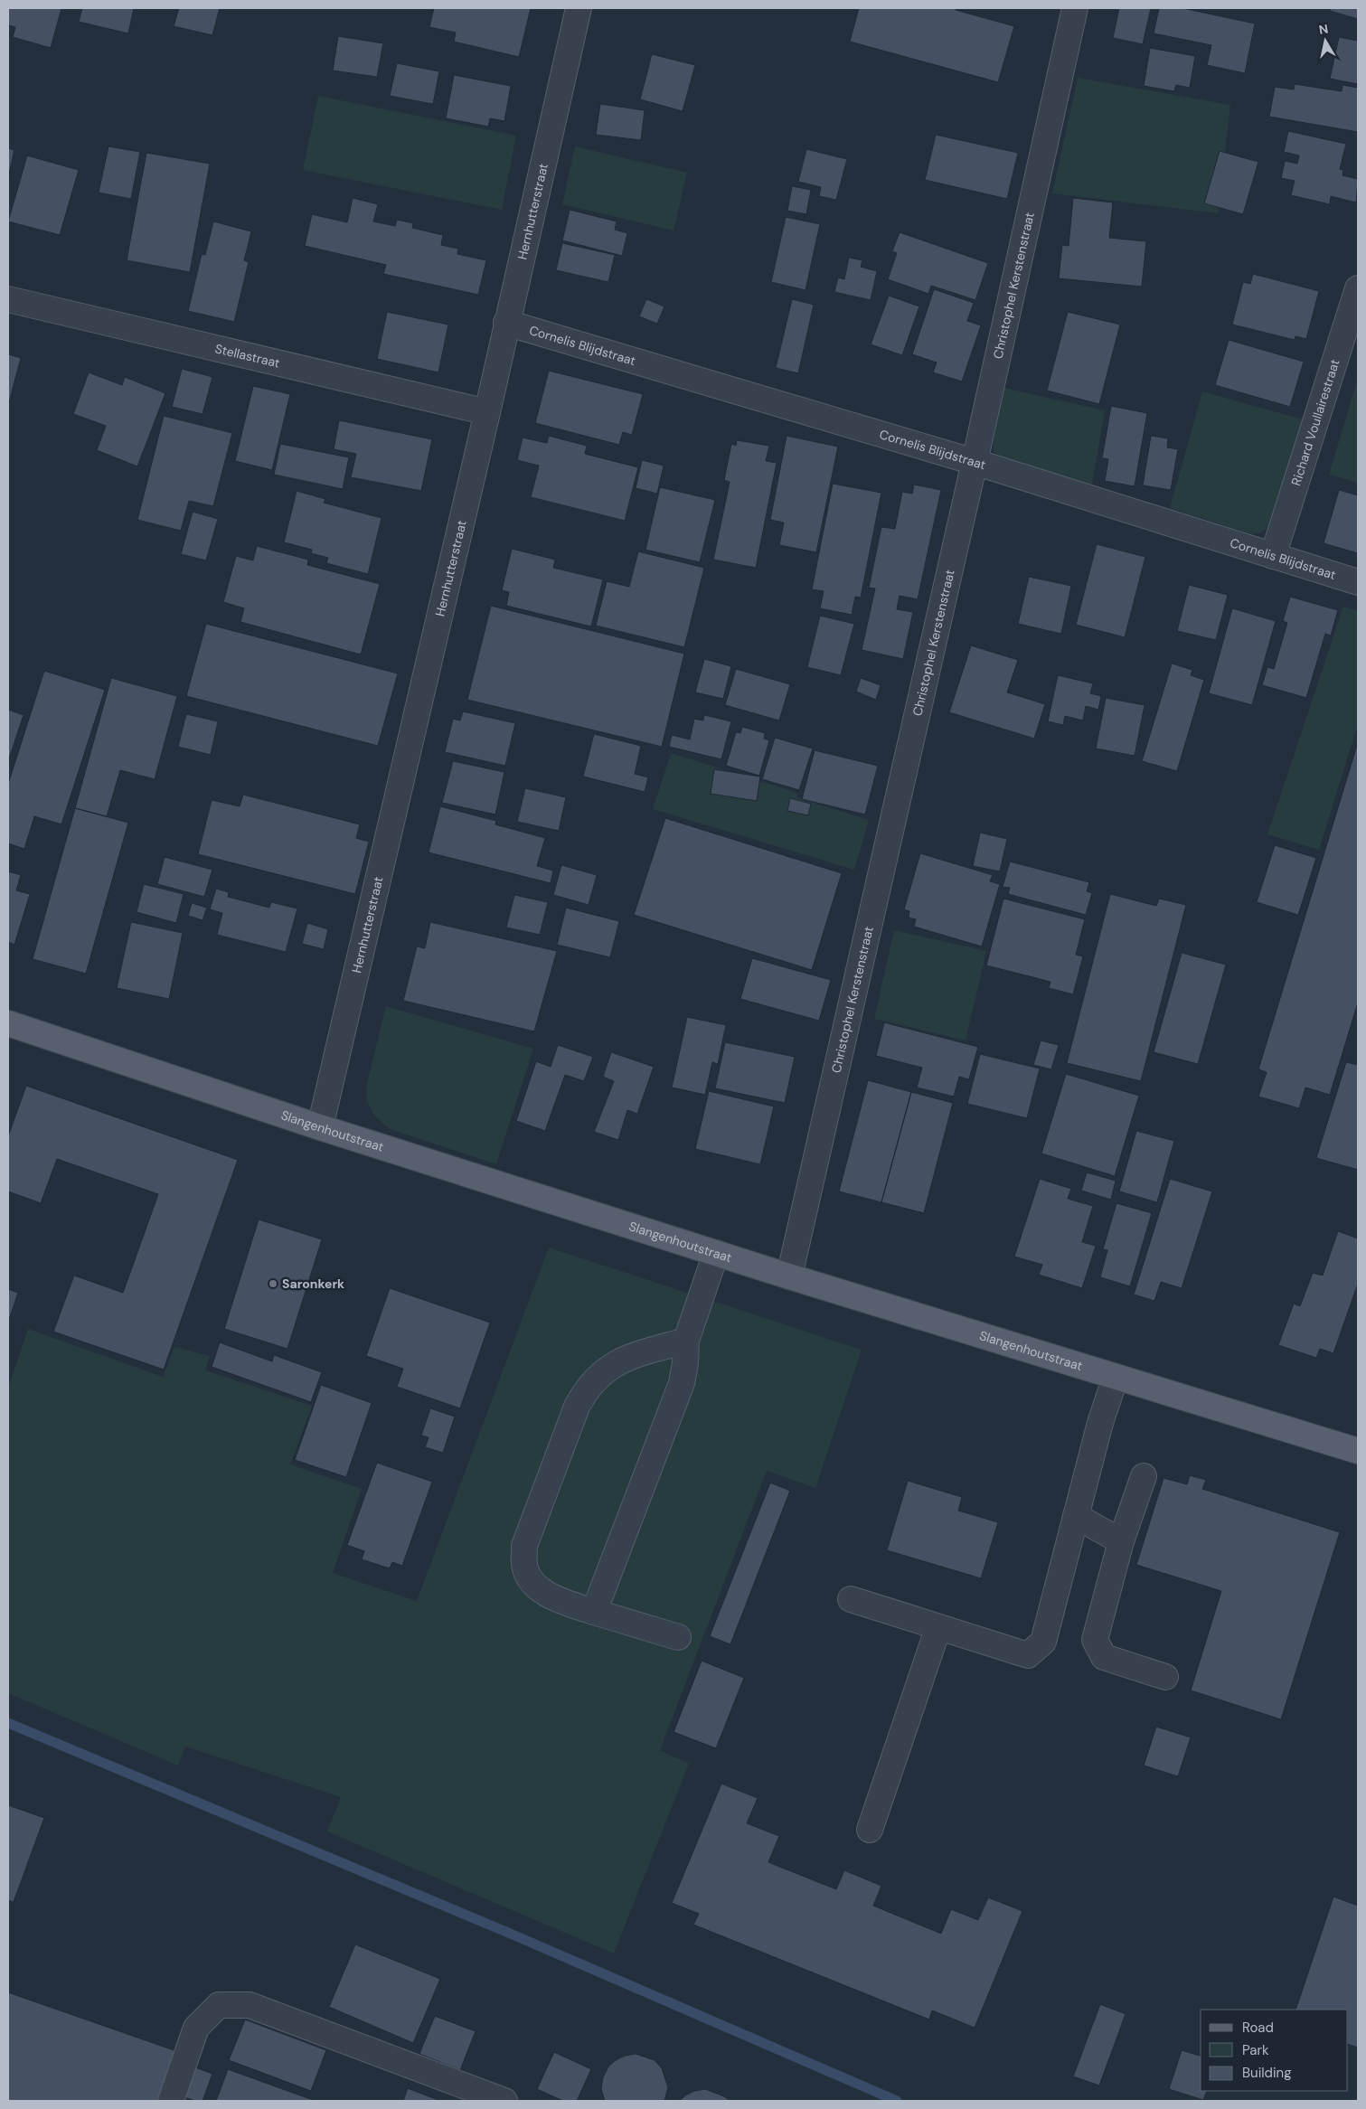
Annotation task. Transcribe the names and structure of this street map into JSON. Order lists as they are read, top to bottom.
{
  "streets": {
    "main road": ["Slangenhoutstraat"],
    "street": [
      "Hernhutterstraat",
      "Christophel Kerstenstraat",
      "Cornelis Blijdstraat",
      "Stellastraat",
      "Richard Voullairestraat"
    ]
  },
  "crossings": [
    ["Hernhutterstraat", "Cornelis Blijdstraat"],
    ["Hernhutterstraat", "Stellastraat"],
    ["Hernhutterstraat", "Slangenhoutstraat"],
    ["Christophel Kerstenstraat", "Cornelis Blijdstraat"],
    ["Christophel Kerstenstraat", "Slangenhoutstraat"],
    ["Cornelis Blijdstraat", "Richard Voullairestraat"]
  ],
  "places": ["Saronkerk"],
  "legend": ["Road", "Park", "Building"],
  "north": "top"
}
